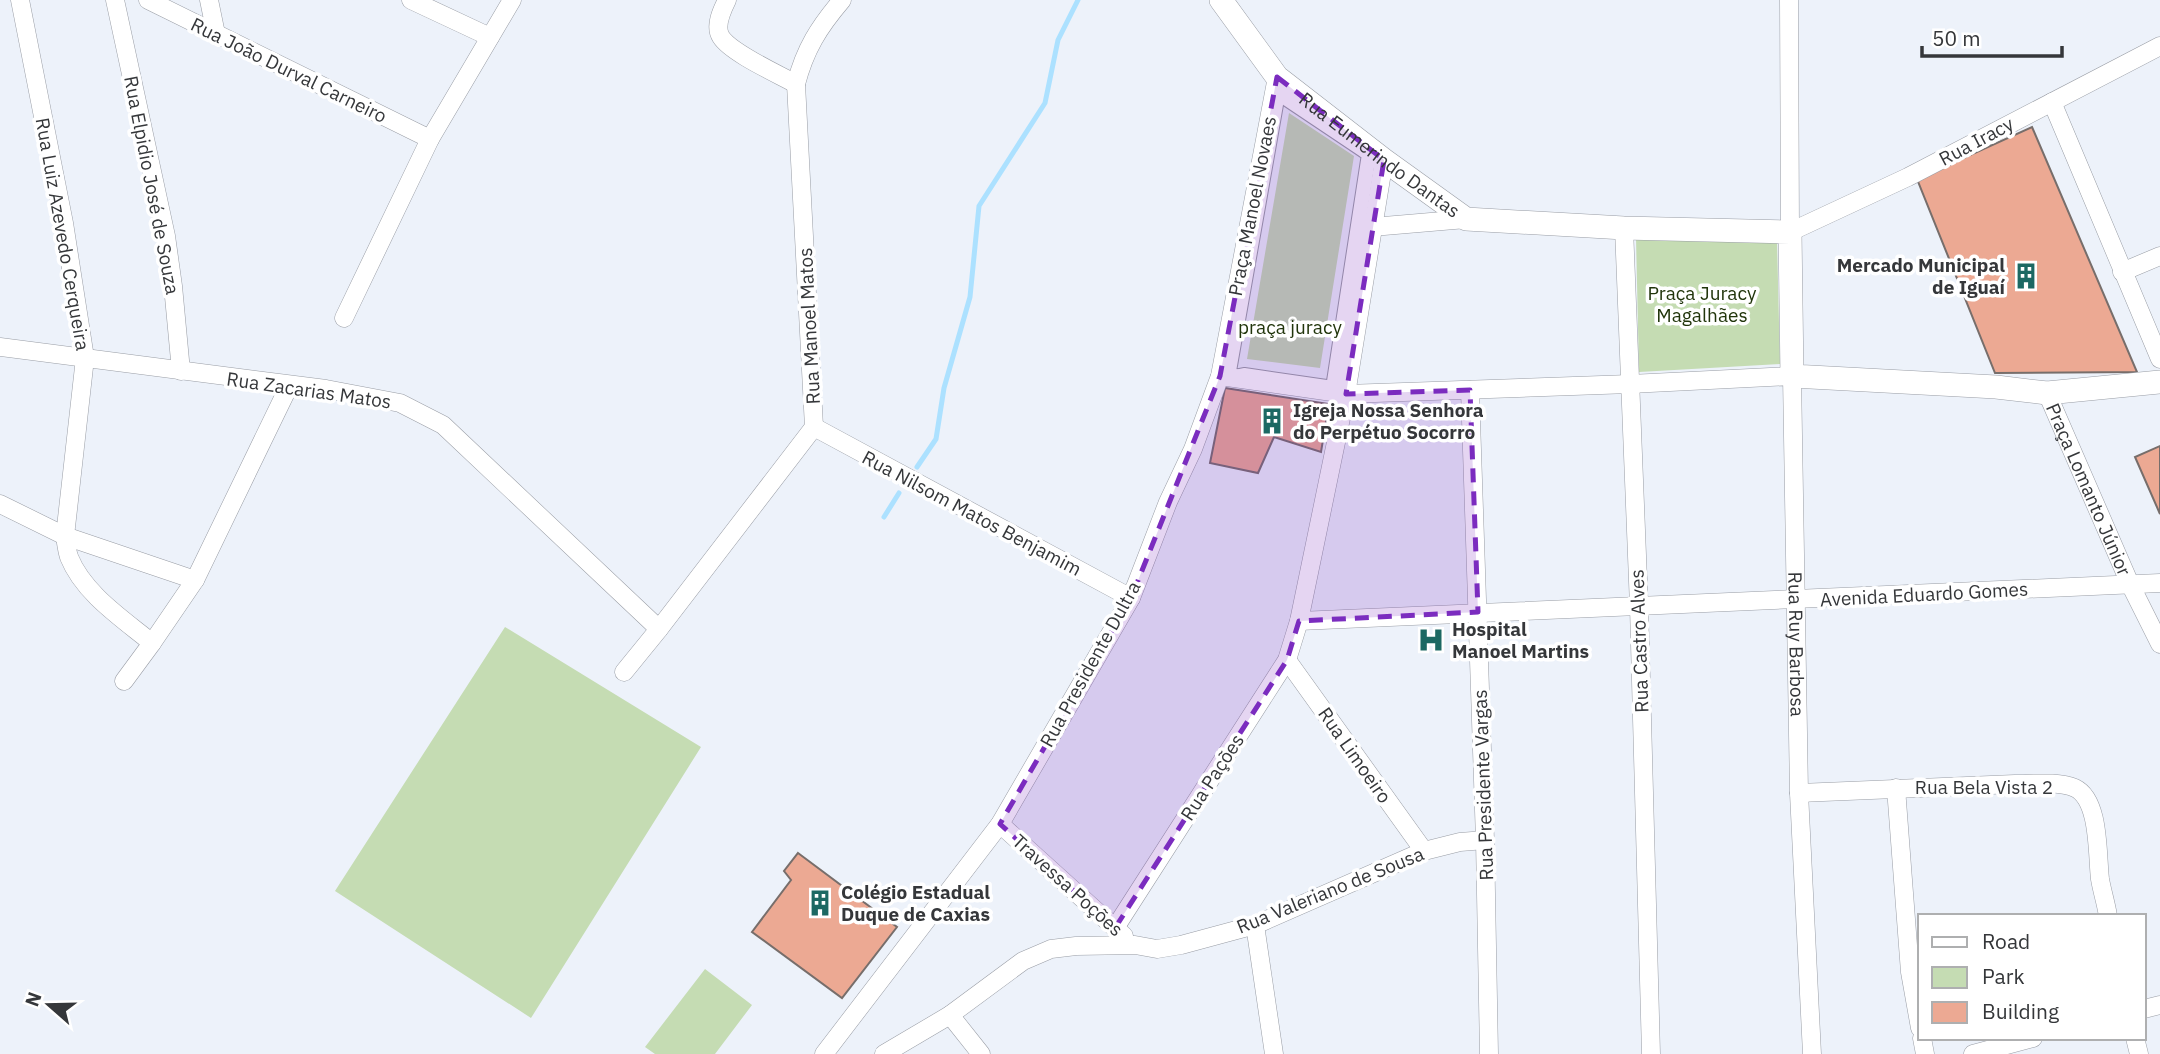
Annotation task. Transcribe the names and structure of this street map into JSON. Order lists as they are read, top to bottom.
{
  "streets": {
    "street": [
      "Rua João Durval Carneiro",
      "Rua Iracy",
      "Rua Eumerindo Dantas",
      "Rua Elpidio José de Souza",
      "Praça Manoel Novaes",
      "Rua Luiz Azevedo Cerqueira",
      "Rua Manoel Matos",
      "Rua Zacarias Matos",
      "Praça Lomanto Júnior",
      "Rua Nilsom Matos Benjamim",
      "Avenida Eduardo Gomes",
      "Rua Castro Alves",
      "Rua Ruy Barbosa",
      "Rua Presidente Dultra",
      "Rua Limoeiro",
      "Rua Pações",
      "Rua Presidente Vargas",
      "Rua Bela Vista 2",
      "Travessa Poções",
      "Rua Valeriano de Sousa"
    ]
  },
  "crossings": [
    ["Rua Iracy", "Rua Ruy Barbosa"],
    ["Rua Eumerindo Dantas", "Praça Manoel Novaes"],
    ["Rua Eumerindo Dantas", "Rua Castro Alves"],
    ["Rua Elpidio José de Souza", "Rua Zacarias Matos"],
    ["Praça Manoel Novaes", "Rua Presidente Dultra"],
    ["Rua Luiz Azevedo Cerqueira", "Rua Zacarias Matos"],
    ["Rua Manoel Matos", "Rua Zacarias Matos"],
    ["Rua Manoel Matos", "Rua Nilsom Matos Benjamim"],
    ["Praça Lomanto Júnior", "Avenida Eduardo Gomes"],
    ["Rua Nilsom Matos Benjamim", "Rua Presidente Dultra"],
    ["Avenida Eduardo Gomes", "Rua Castro Alves"],
    ["Avenida Eduardo Gomes", "Rua Ruy Barbosa"],
    ["Avenida Eduardo Gomes", "Rua Pações"],
    ["Avenida Eduardo Gomes", "Rua Presidente Vargas"],
    ["Rua Ruy Barbosa", "Rua Bela Vista 2"],
    ["Rua Presidente Dultra", "Travessa Poções"],
    ["Rua Limoeiro", "Rua Pações"],
    ["Rua Limoeiro", "Rua Valeriano de Sousa"],
    ["Rua Pações", "Travessa Poções"],
    ["Rua Presidente Vargas", "Rua Valeriano de Sousa"],
    ["Travessa Poções", "Rua Valeriano de Sousa"]
  ],
  "parks": ["Praça Juracy Magalhães", "praça juracy"],
  "places": {
    "building": ["Mercado Municipal de Iguaí", "Igreja Nossa Senhora do Perpétuo Socorro", "Colégio Estadual Duque de Caxias"],
    "hospital": ["Hospital Manoel Martins"]
  },
  "legend": ["Road", "Park", "Building"],
  "scale_bar": "50 m",
  "north": "left"
}
